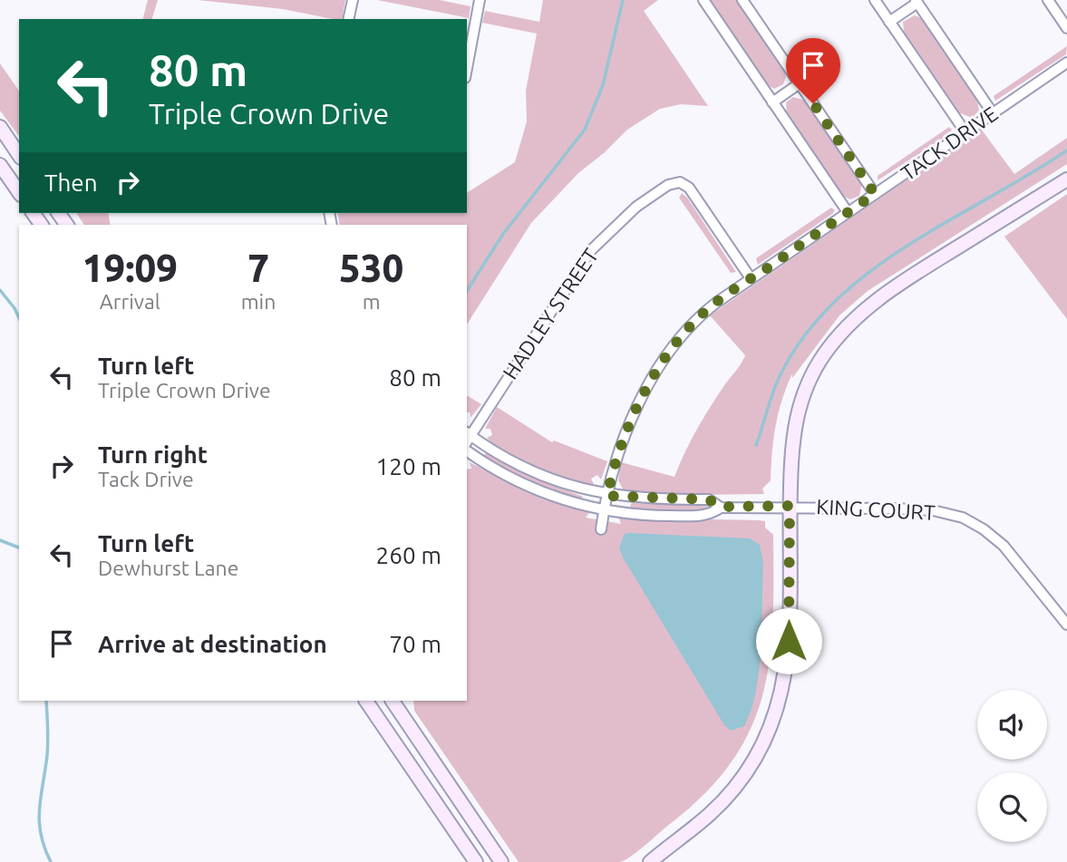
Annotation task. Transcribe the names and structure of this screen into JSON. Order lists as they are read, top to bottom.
{
  "streets": {
    "street": ["TACK DRIVE", "HADLEY STREET", "KING COURT"]
  },
  "crossings": [
    ["TACK DRIVE", "HADLEY STREET"]
  ],
  "page": {
    "turn": ["80 m", "Triple Crown Drive"],
    "then": "Then",
    "eta": [
      "19:09",
      "Arrival",
      "7",
      "min",
      "530",
      "m"
    ],
    "list": [
      {
        "name": "Turn left",
        "note": "Triple Crown Drive",
        "value": "80 m"
      },
      {
        "name": "Turn right",
        "note": "Tack Drive",
        "value": "120 m"
      },
      {
        "name": "Turn left",
        "note": "Dewhurst Lane",
        "value": "260 m"
      },
      {
        "name": "Arrive at destination",
        "value": "70 m"
      }
    ]
  }
}
